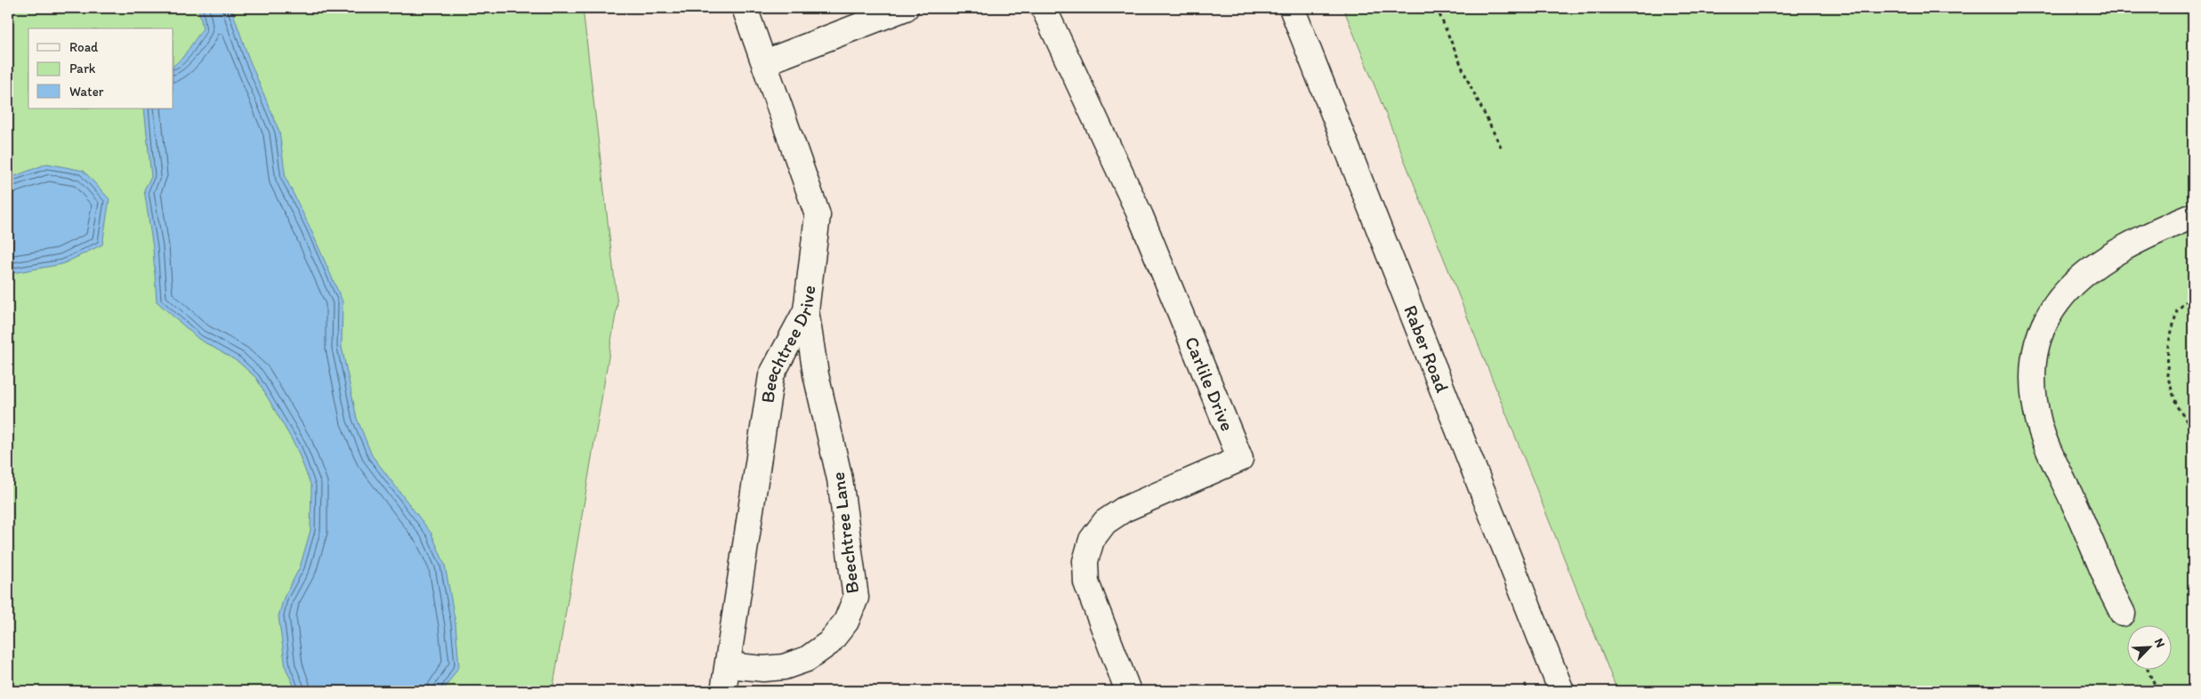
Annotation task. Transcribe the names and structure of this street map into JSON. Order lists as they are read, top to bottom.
{
  "streets": {
    "street": [
      "Beechtree Drive",
      "Raber Road",
      "Carlile Drive",
      "Beechtree Lane"
    ]
  },
  "crossings": [
    ["Beechtree Drive", "Beechtree Lane"]
  ],
  "legend": ["Road", "Park", "Water"],
  "north": "top right"
}
